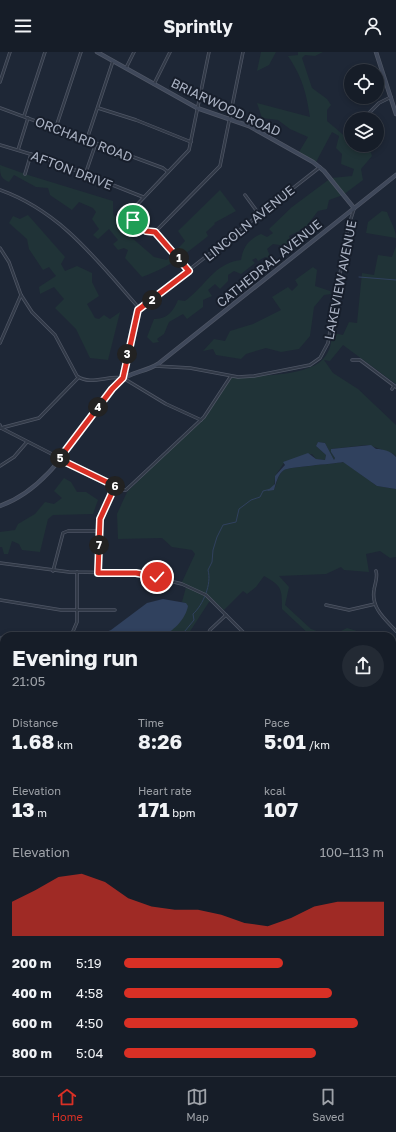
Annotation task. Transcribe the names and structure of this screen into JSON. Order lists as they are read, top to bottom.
{
  "streets": {
    "street": [
      "BRIARWOOD ROAD",
      "ORCHARD ROAD",
      "AFTON DRIVE",
      "LINCOLN AVENUE",
      "CATHEDRAL AVENUE",
      "LAKEVIEW AVENUE"
    ]
  },
  "crossings": [
    ["BRIARWOOD ROAD", "LINCOLN AVENUE"],
    ["BRIARWOOD ROAD", "CATHEDRAL AVENUE"],
    ["BRIARWOOD ROAD", "LAKEVIEW AVENUE"],
    ["CATHEDRAL AVENUE", "LAKEVIEW AVENUE"]
  ],
  "page": {
    "header": "Sprintly",
    "pins": [
      "1",
      "2",
      "3",
      "4",
      "5",
      "6",
      "7"
    ],
    "heading": ["Evening run", "21:05"],
    "stats": [
      ["Distance", "1.68 km"],
      ["Time", "8:26"],
      ["Pace", "5:01 /km"],
      ["Elevation", "13 m"],
      ["Heart rate", "171 bpm"],
      ["kcal", "107"]
    ],
    "chart": ["Elevation", "100–113 m"],
    "list": [
      {
        "name": "200 m",
        "note": "5:19"
      },
      {
        "name": "400 m",
        "note": "4:58"
      },
      {
        "name": "600 m",
        "note": "4:50"
      },
      {
        "name": "800 m",
        "note": "5:04"
      }
    ],
    "tabs": ["Home", "Map", "Saved"]
  }
}
